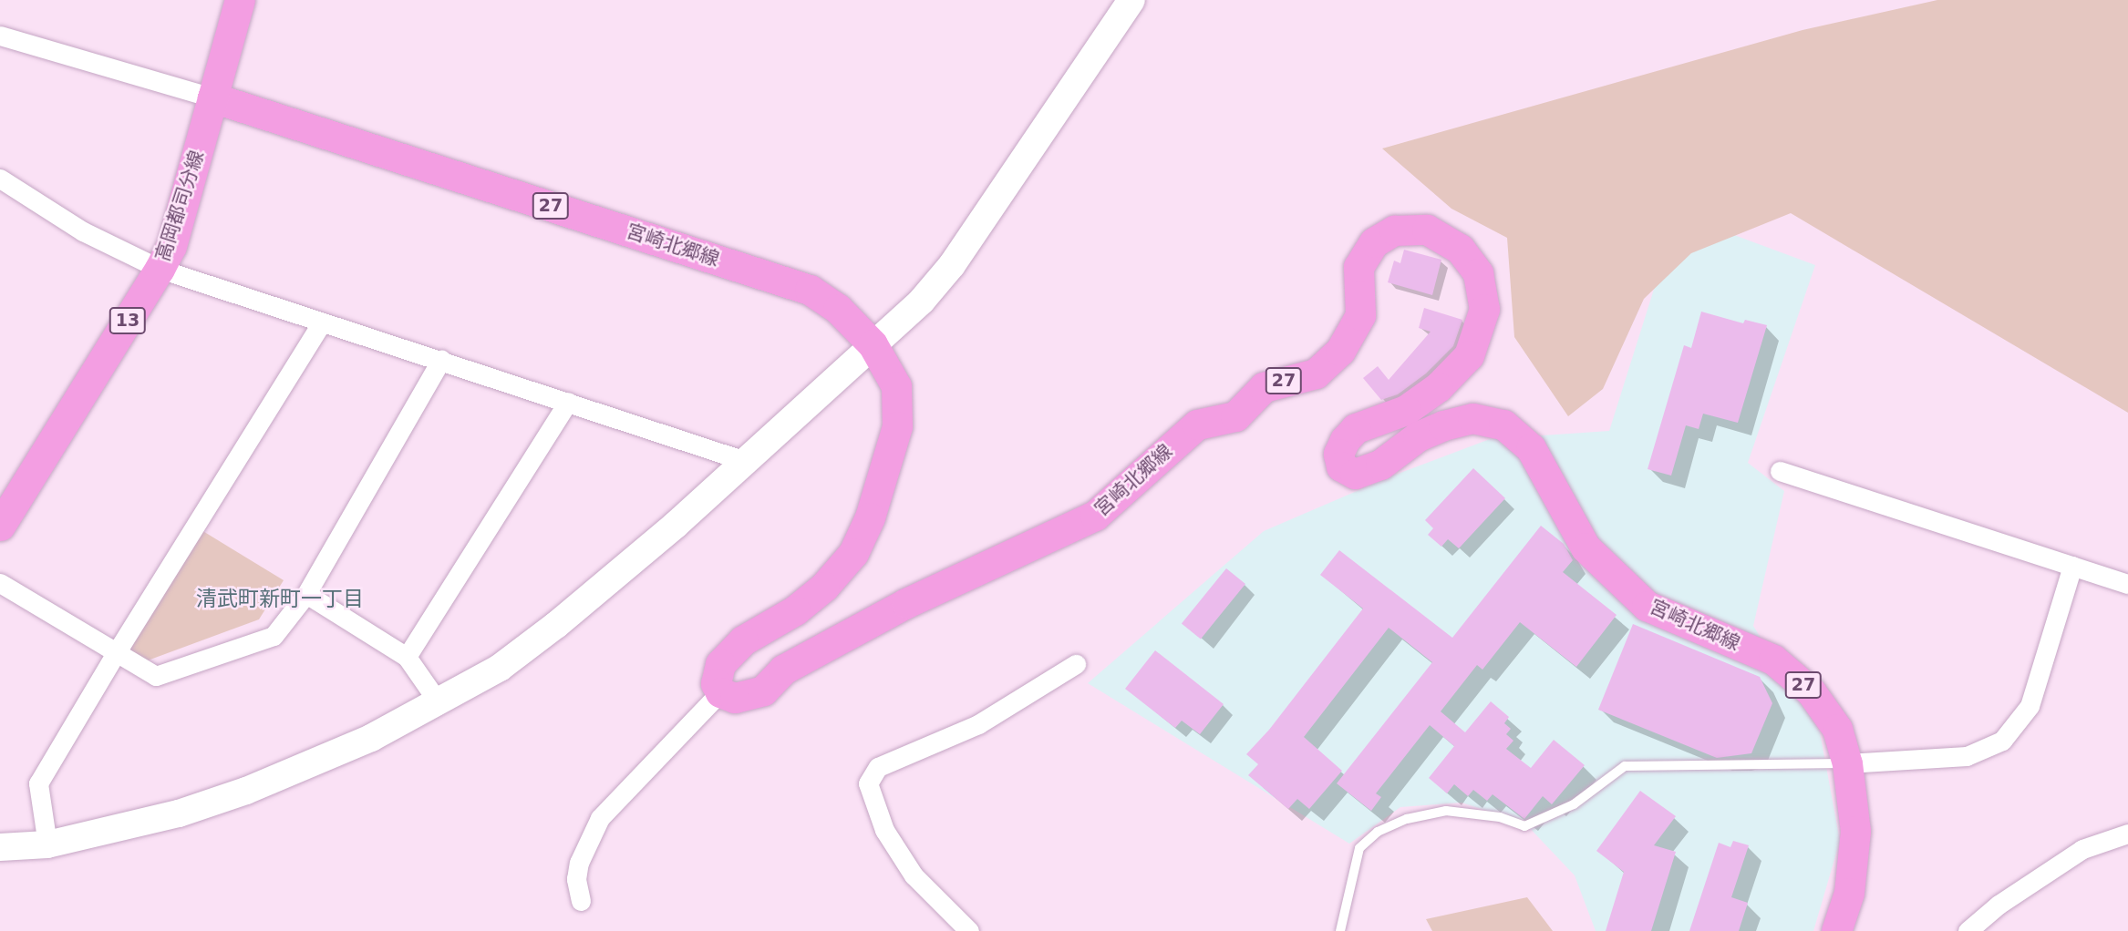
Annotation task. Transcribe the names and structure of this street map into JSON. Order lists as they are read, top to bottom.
{
  "streets": {
    "main road": [
      "高岡都司分線",
      "27",
      "宮崎北郷線",
      "13"
    ]
  },
  "crossings": [
    ["高岡都司分線", "宮崎北郷線"]
  ],
  "districts": ["清武町新町一丁目"]
}
